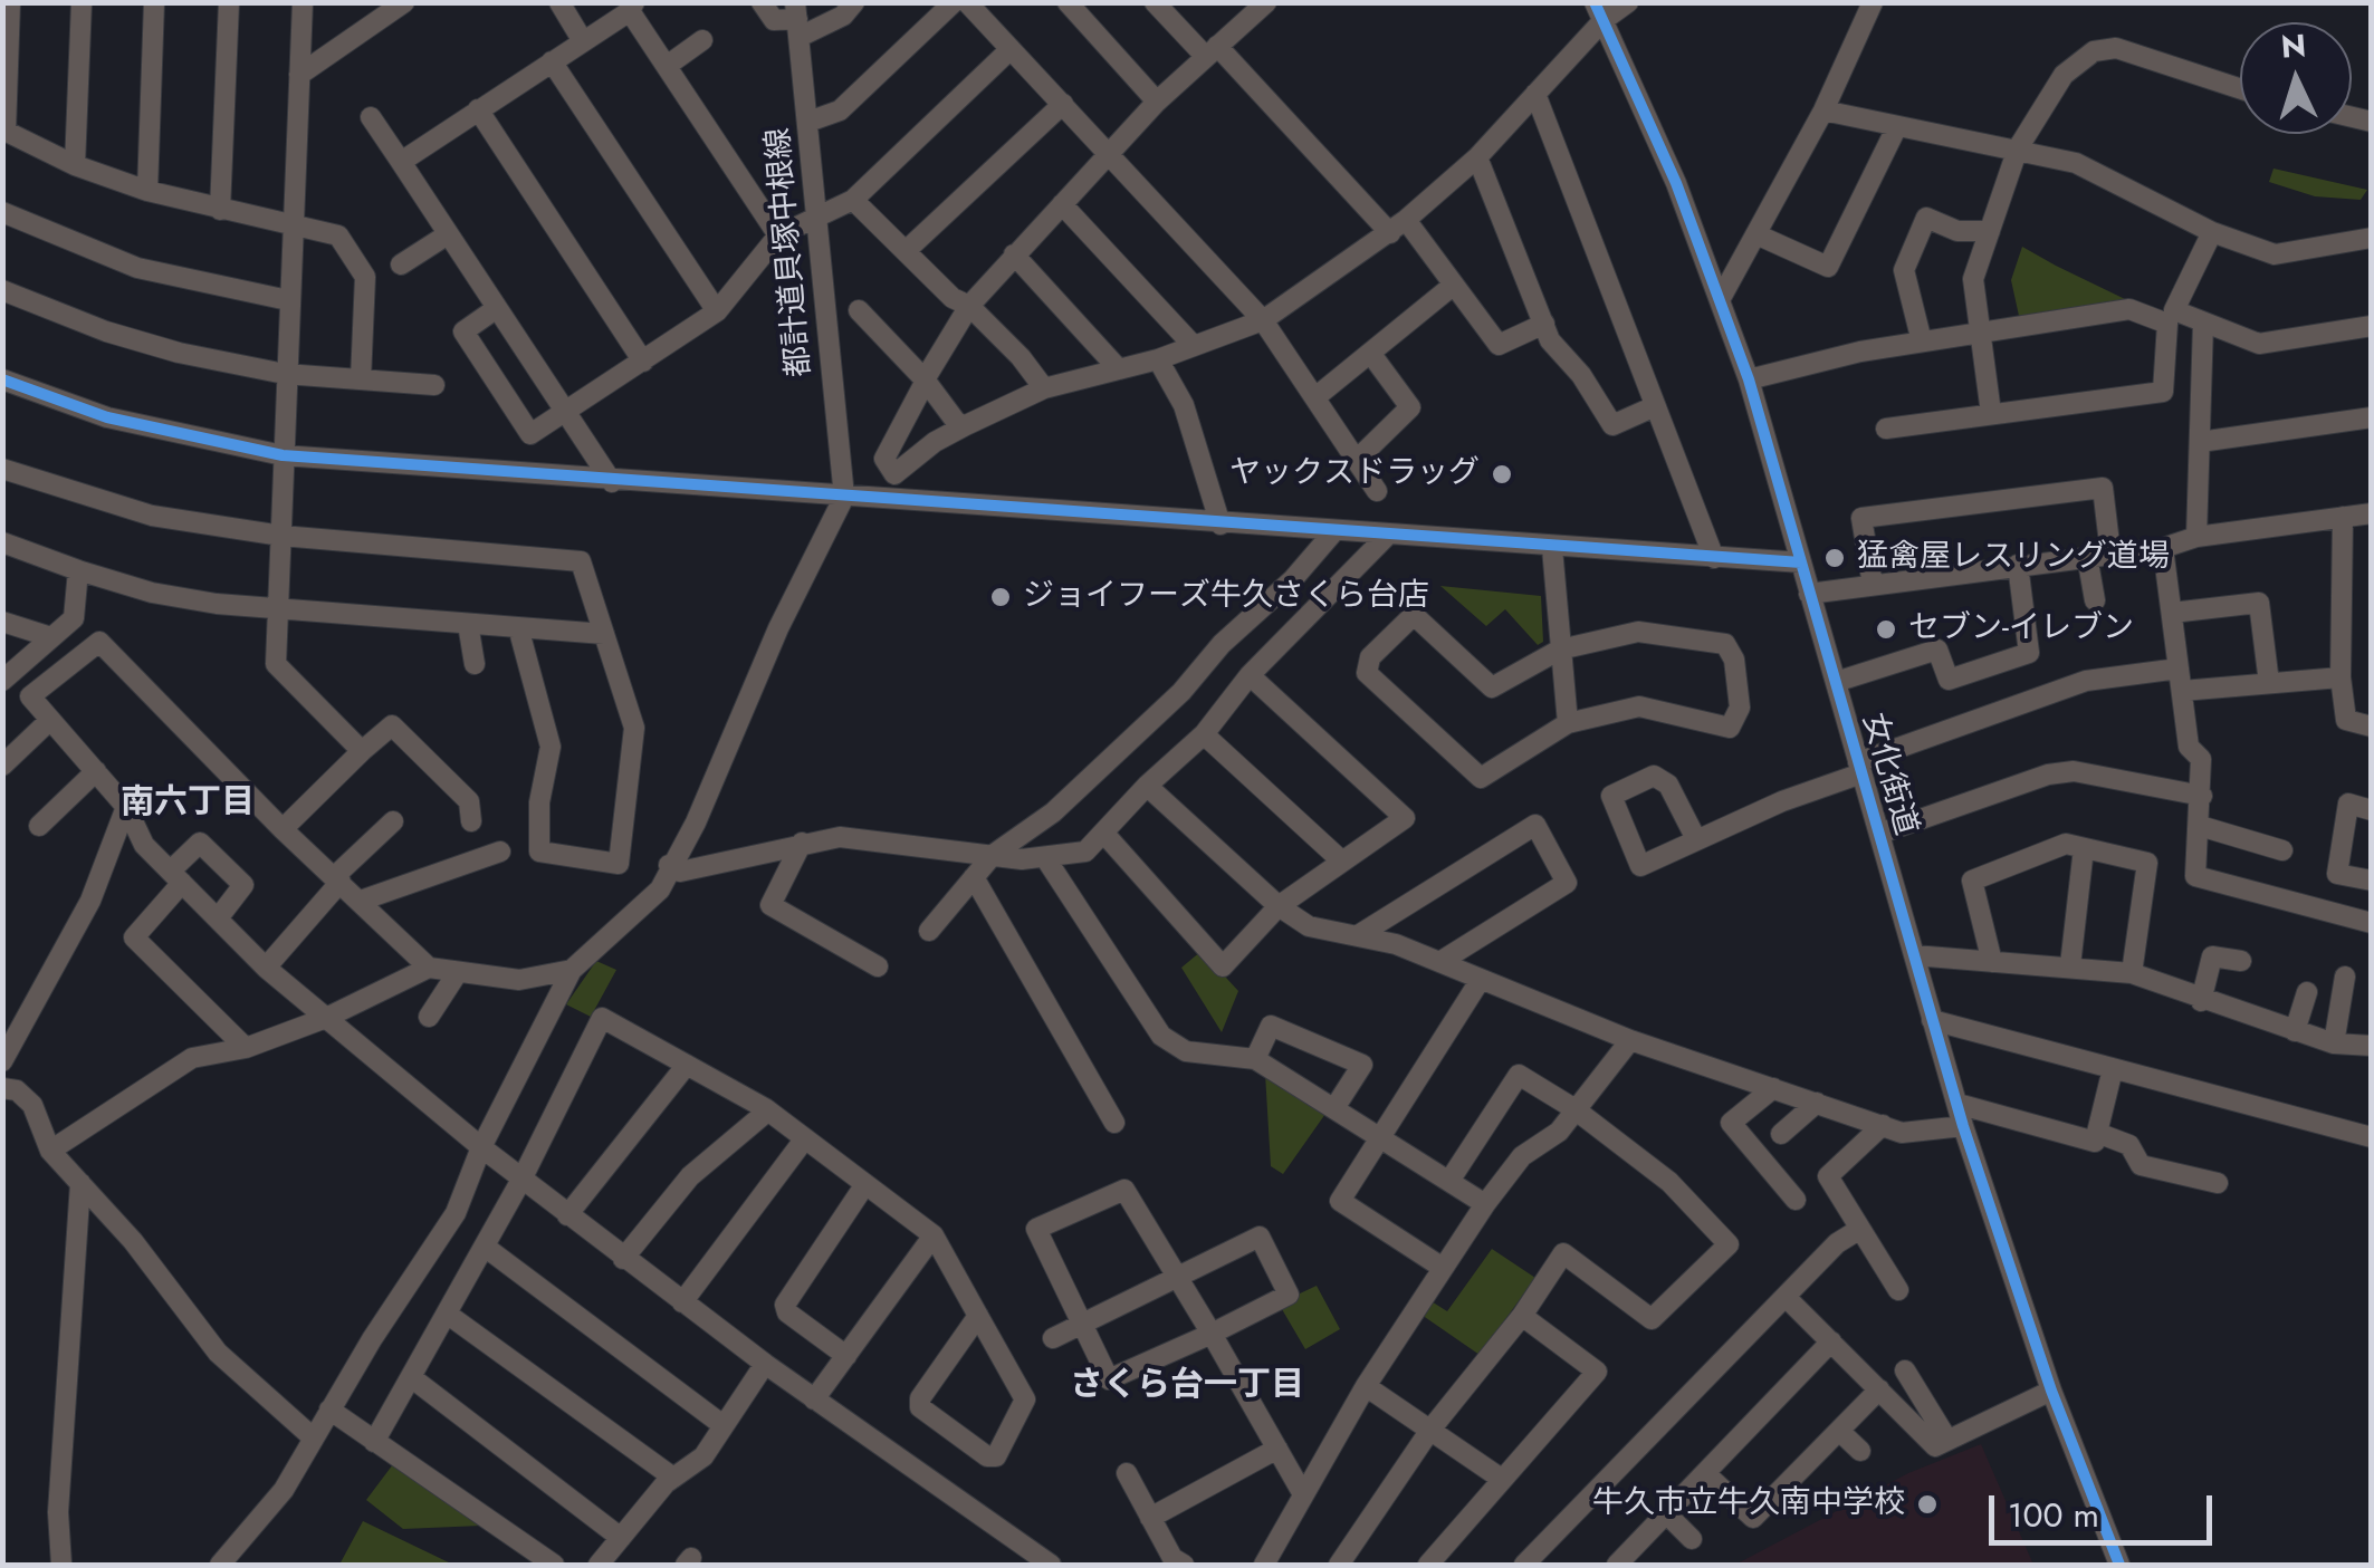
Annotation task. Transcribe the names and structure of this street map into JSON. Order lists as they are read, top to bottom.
{
  "streets": {
    "street": ["都計道貝塚中根線", "女化街道"]
  },
  "districts": ["南六丁目", "さくら台一丁目"],
  "places": [
    "ヤックスドラッグ",
    "猛禽屋レスリング道場",
    "ジョイフーズ牛久さくら台店",
    "セブン-イレブン",
    "牛久市立牛久南中学校"
  ],
  "scale_bar": "100 m",
  "north": "top"
}
